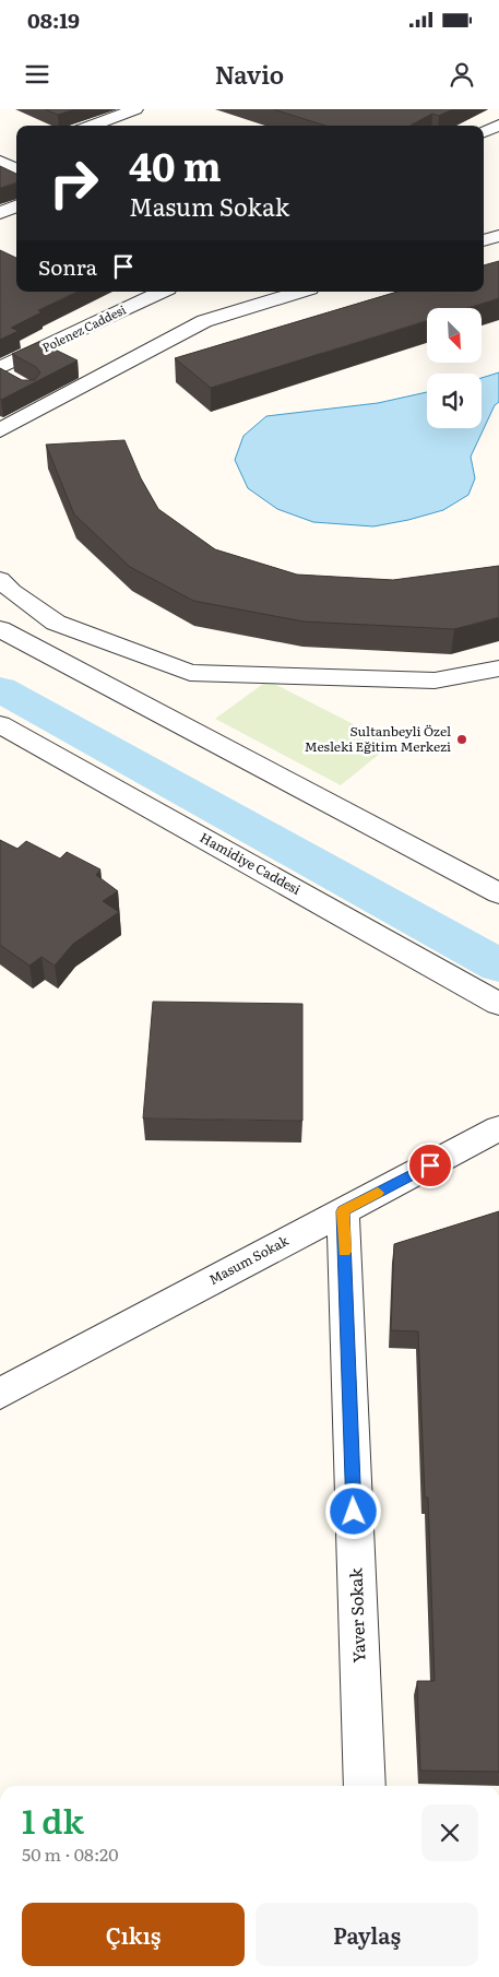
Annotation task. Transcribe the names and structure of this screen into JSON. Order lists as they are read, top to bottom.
{
  "streets": {
    "street": [
      "Polenez Caddesi",
      "Hamidiye Caddesi",
      "Masum Sokak",
      "Yaver Sokak"
    ]
  },
  "crossings": [
    ["Masum Sokak", "Yaver Sokak"]
  ],
  "places": ["Sultanbeyli Özel Mesleki Eğitim Merkezi"],
  "north": "bottom right",
  "page": {
    "status": "08:19",
    "header": "Navio",
    "turn": ["40 m", "Masum Sokak"],
    "then": "Sonra",
    "heading": ["1 dk", "50 m · 08:20"],
    "buttons": ["Çıkış", "Paylaş"]
  }
}
